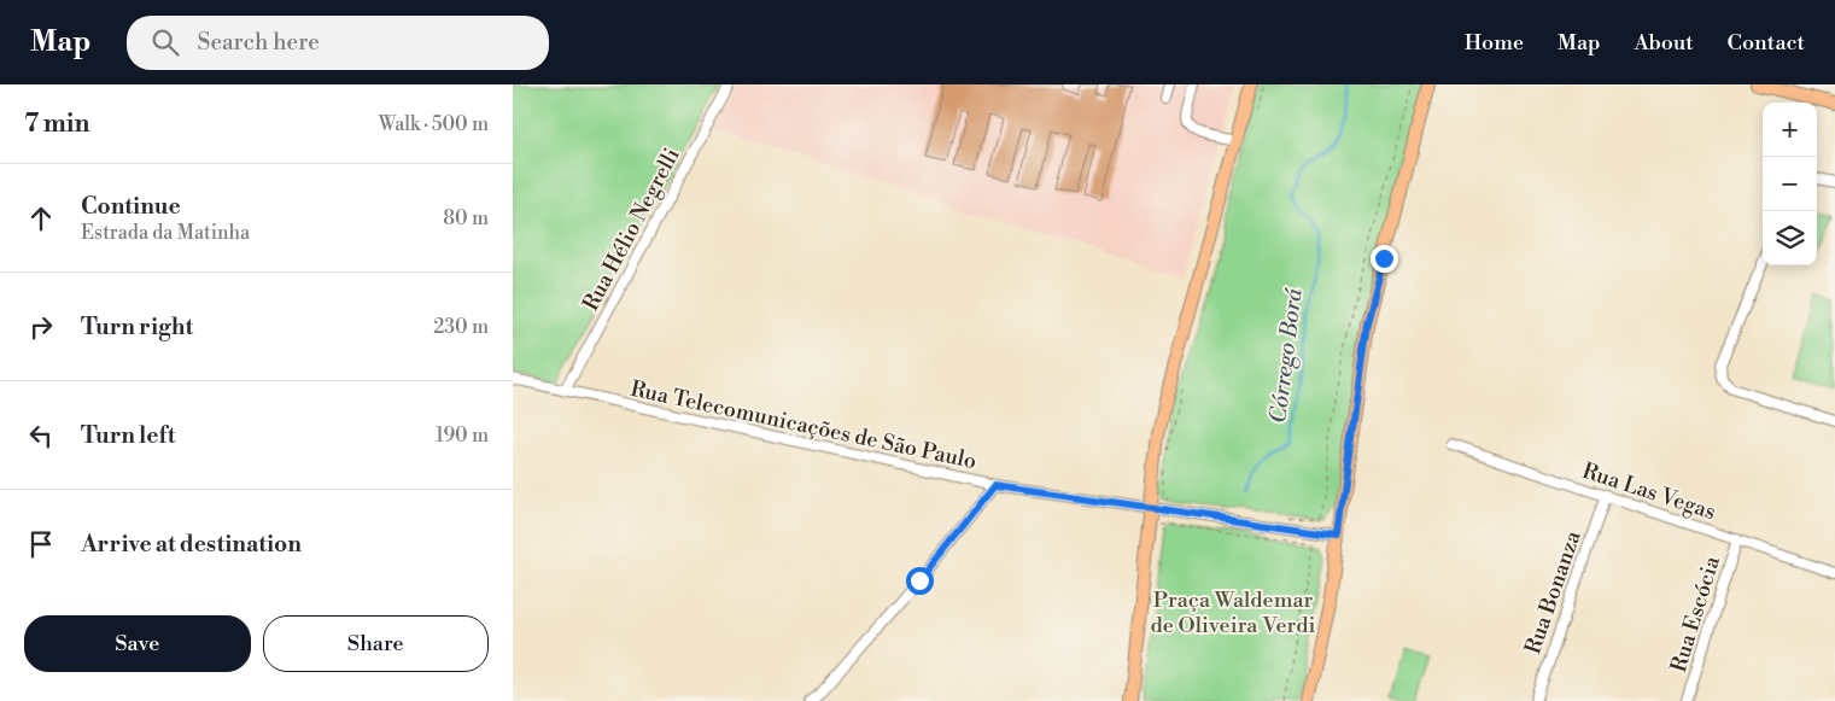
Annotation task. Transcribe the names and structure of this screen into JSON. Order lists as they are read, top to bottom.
{
  "streets": {
    "street": [
      "Rua Hélio Negrelli",
      "Rua Telecomunicações de São Paulo",
      "Rua Las Vegas",
      "Rua Bonanza",
      "Rua Escócia"
    ]
  },
  "crossings": [
    ["Rua Hélio Negrelli", "Rua Telecomunicações de São Paulo"],
    ["Rua Las Vegas", "Rua Bonanza"],
    ["Rua Las Vegas", "Rua Escócia"]
  ],
  "water": ["Córrego Borá"],
  "parks": ["Praça Waldemar de Oliveira Verdi"],
  "page": {
    "header": "Map",
    "search": "Search here",
    "nav": [
      "Home",
      "Map",
      "About",
      "Contact"
    ],
    "heading": ["7 min", "Walk · 500 m"],
    "map_buttons": ["+", "−"],
    "list": [
      ["Continue", "Estrada da Matinha", "80 m"],
      ["Turn right", "230 m"],
      ["Turn left", "190 m"],
      "Arrive at destination"
    ],
    "buttons": ["Save", "Share"]
  }
}
